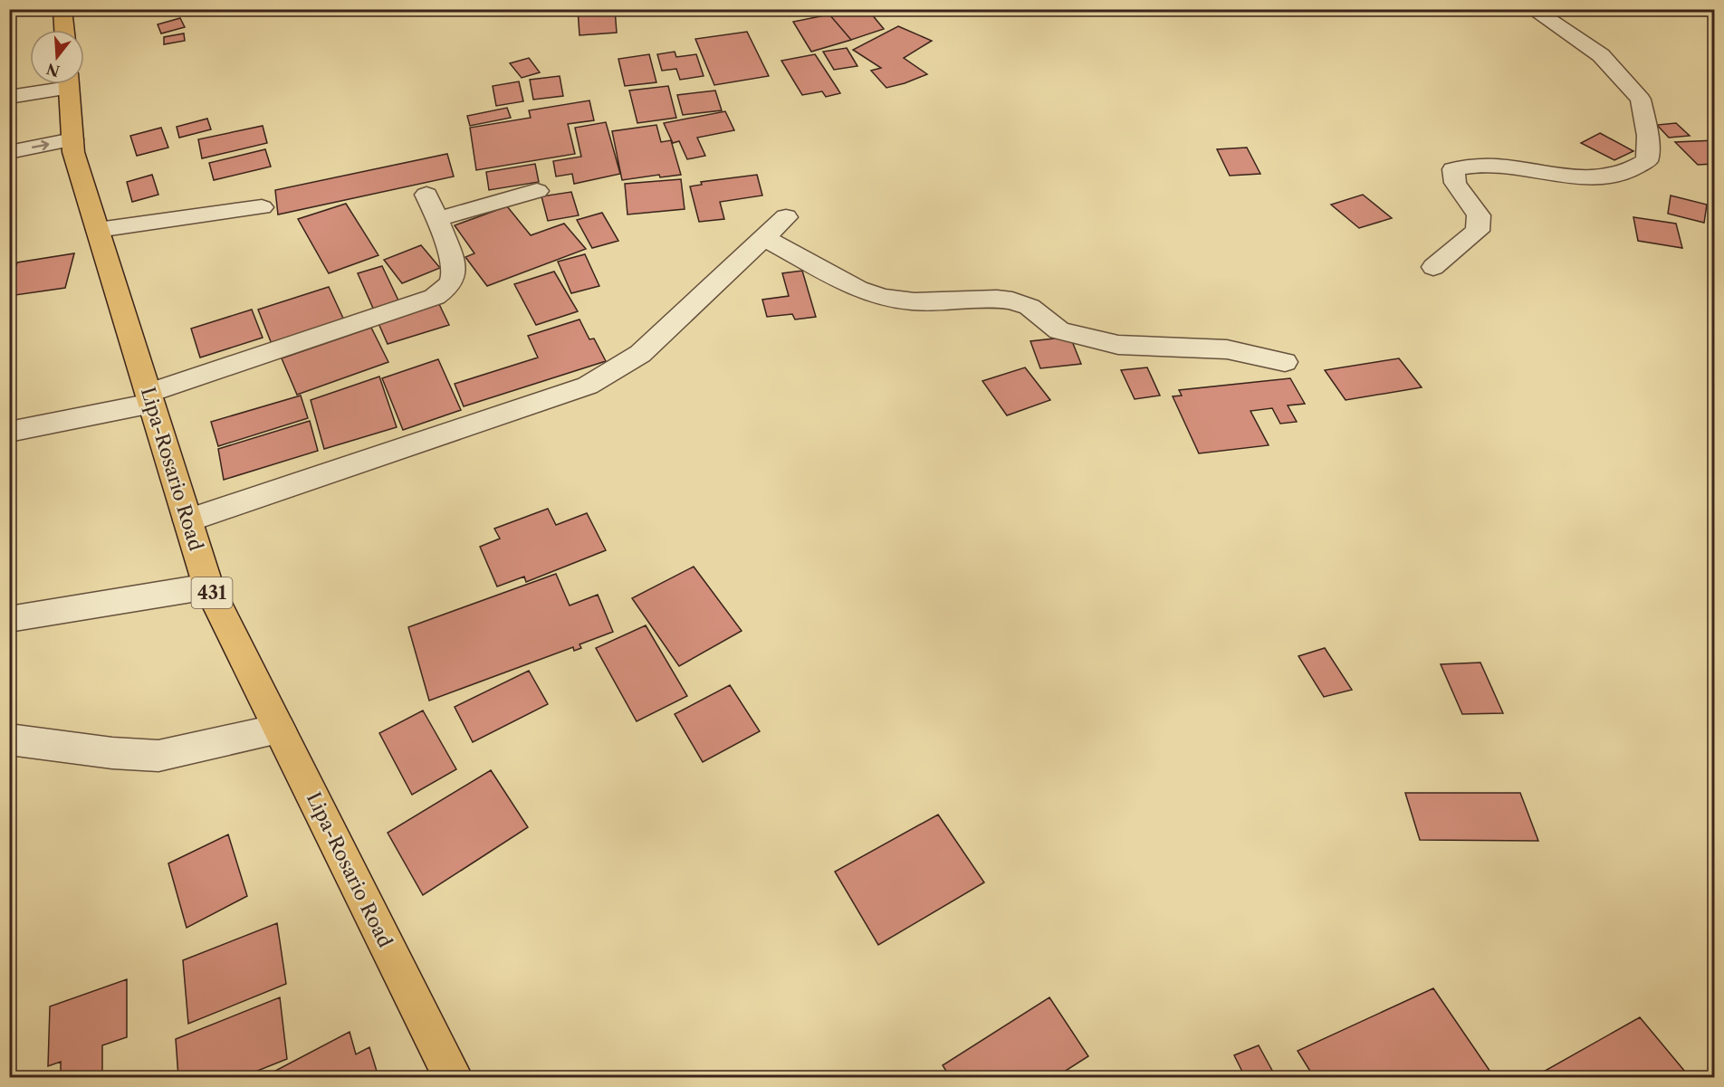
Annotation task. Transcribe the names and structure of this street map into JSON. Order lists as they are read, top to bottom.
{
  "streets": {
    "main road": ["Lipa-Rosario Road", "431"]
  },
  "north": "bottom"
}
